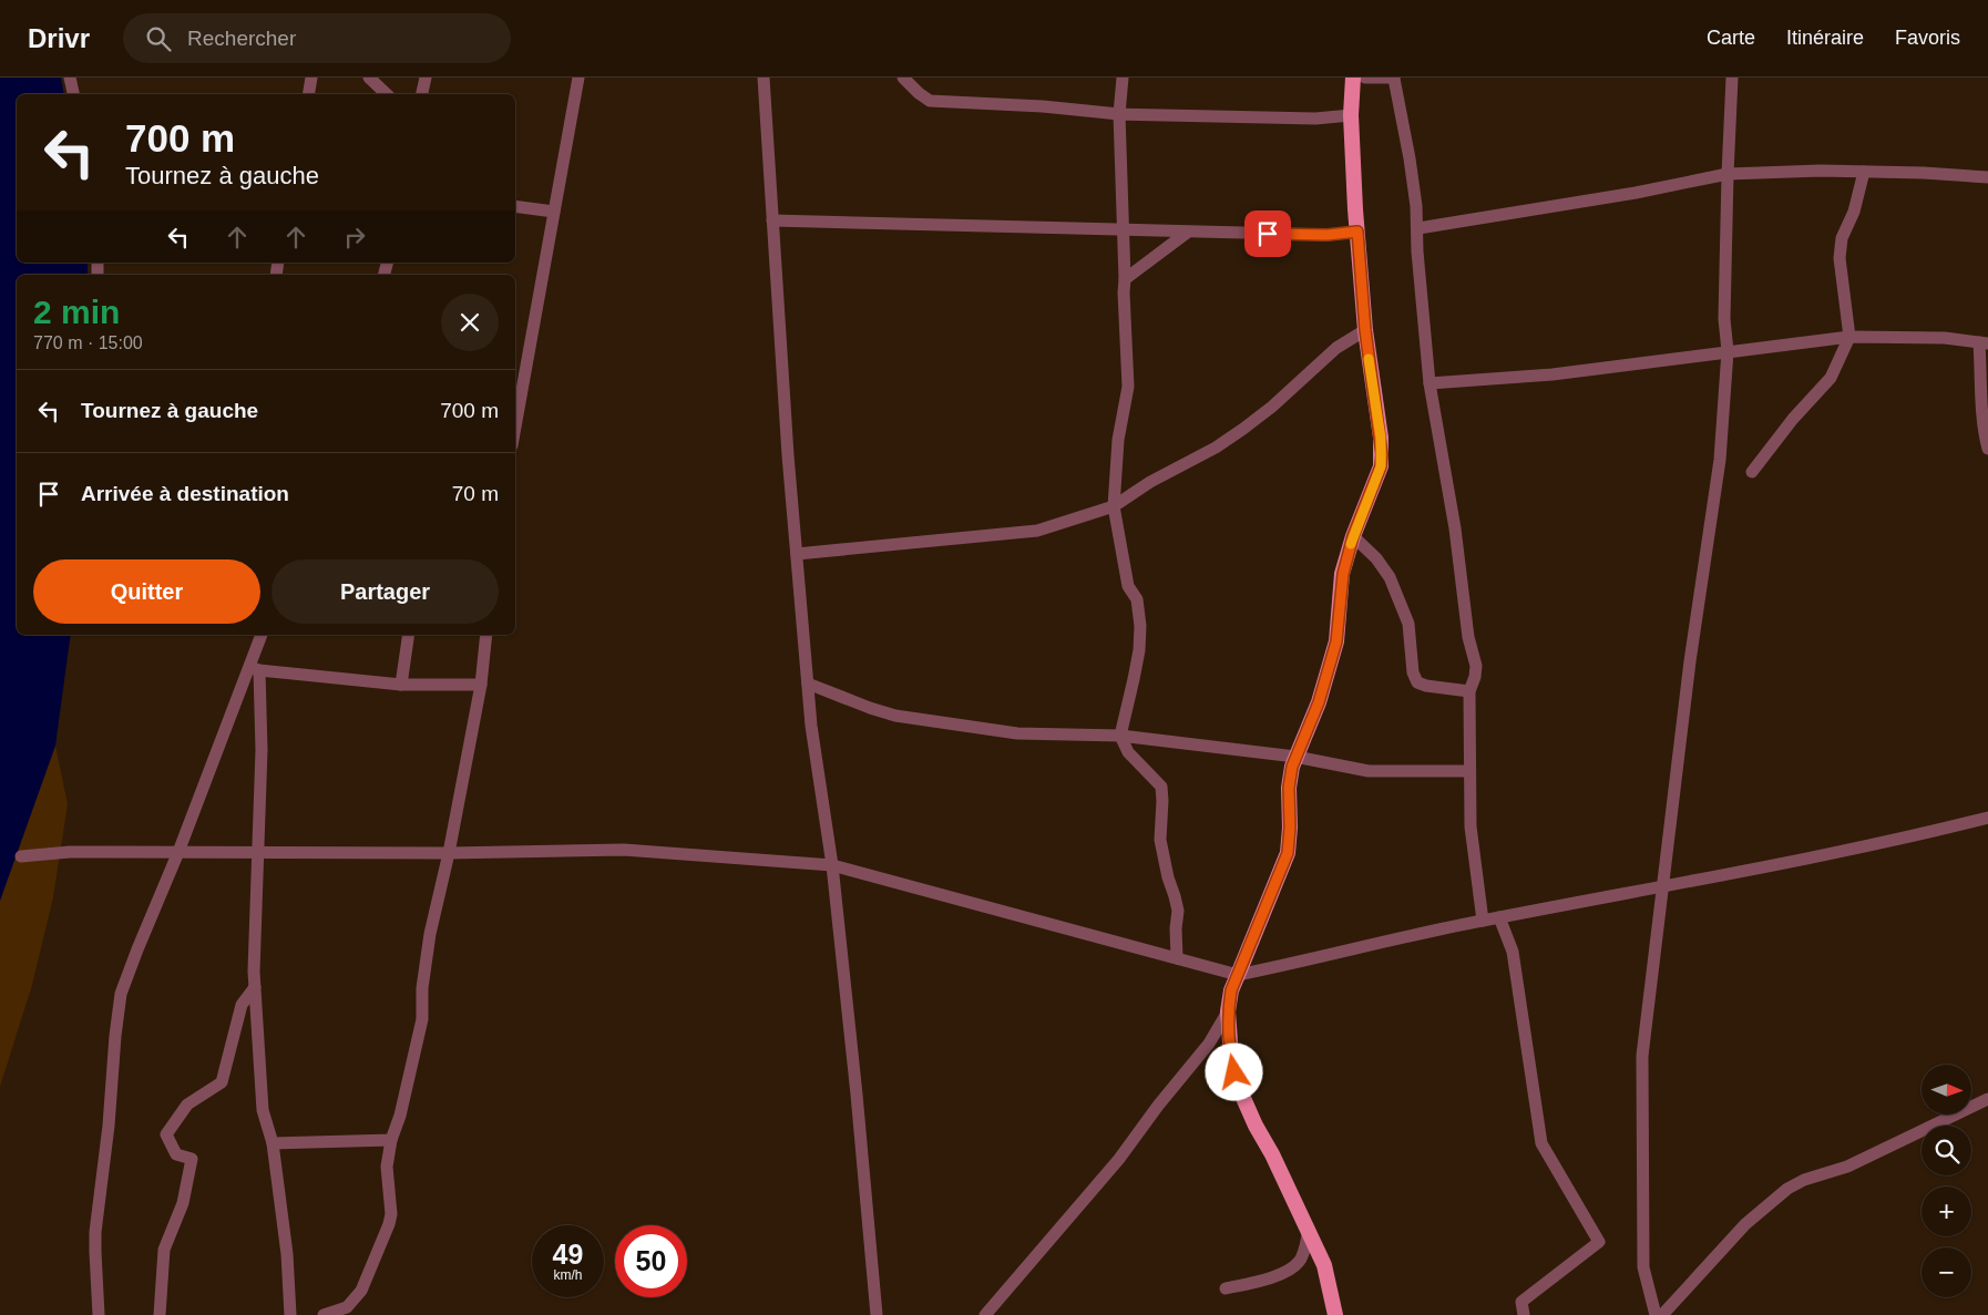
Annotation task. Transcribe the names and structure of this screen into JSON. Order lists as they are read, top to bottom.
{
  "north": "right",
  "page": {
    "header": "Drivr",
    "search": "Rechercher",
    "nav": ["Carte", "Itinéraire", "Favoris"],
    "turn": ["700 m", "Tournez à gauche"],
    "heading": ["2 min", "770 m · 15:00"],
    "list": [
      {
        "name": "Tournez à gauche",
        "value": "700 m"
      },
      {
        "name": "Arrivée à destination",
        "value": "70 m"
      }
    ],
    "buttons": ["Quitter", "Partager"],
    "map_buttons": ["+", "−"],
    "speed": "49 km/h",
    "limit": "50"
  }
}
